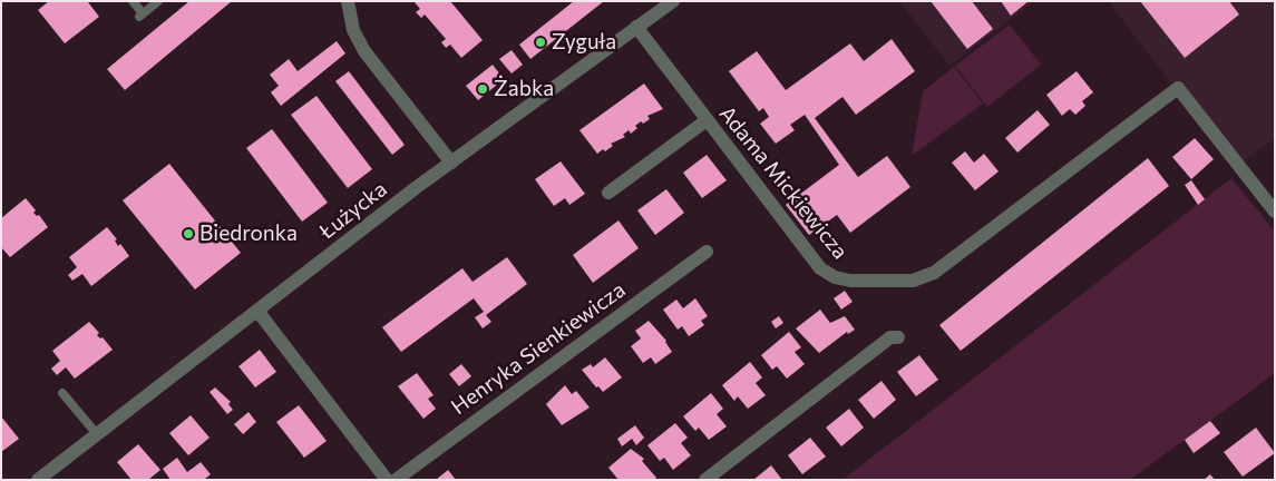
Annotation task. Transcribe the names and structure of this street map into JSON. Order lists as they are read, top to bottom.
{
  "streets": {
    "street": ["Adama Mickiewicza", "Łużycka", "Henryka Sienkiewicza"]
  },
  "crossings": [
    ["Adama Mickiewicza", "Łużycka"]
  ],
  "places": ["Zyguła", "Żabka", "Biedronka"]
}
